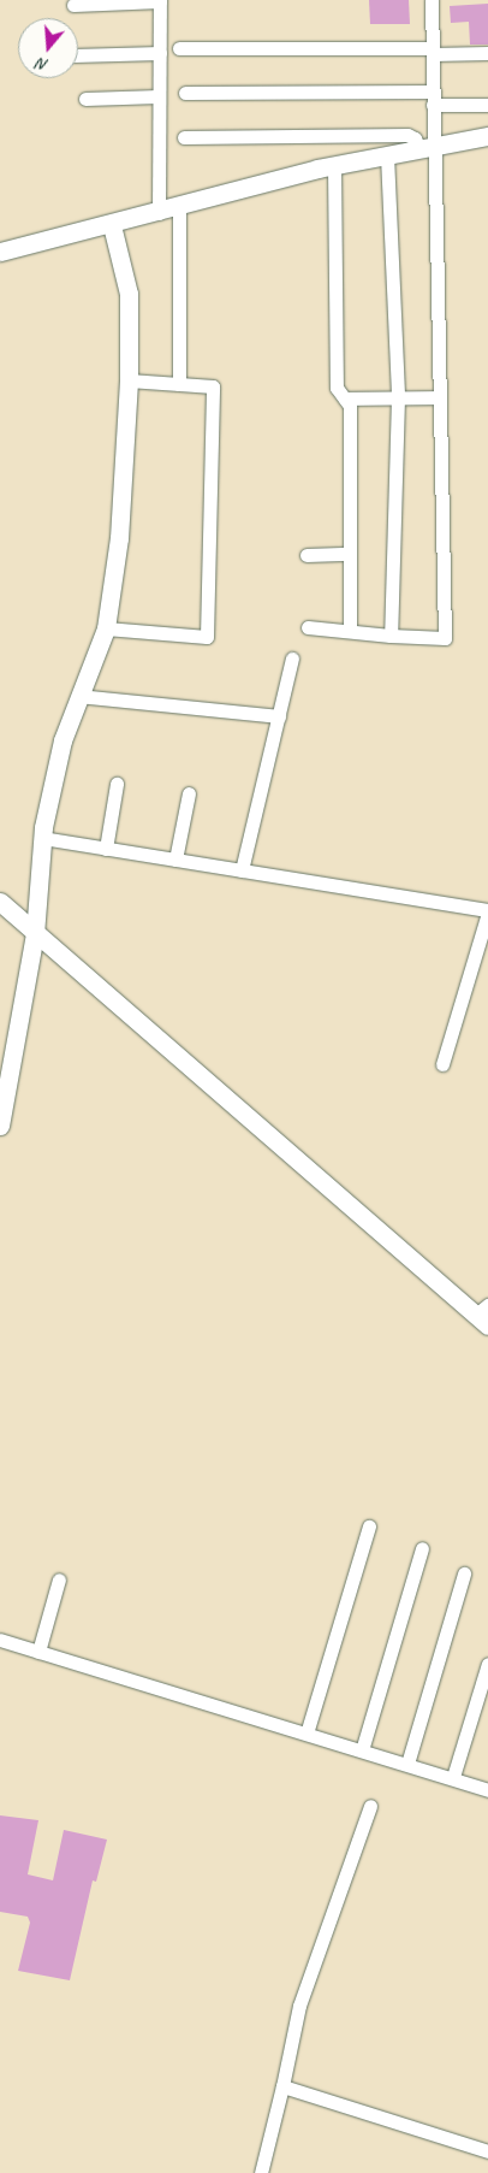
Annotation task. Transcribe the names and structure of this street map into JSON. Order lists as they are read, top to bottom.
{
  "north": "bottom"
}
